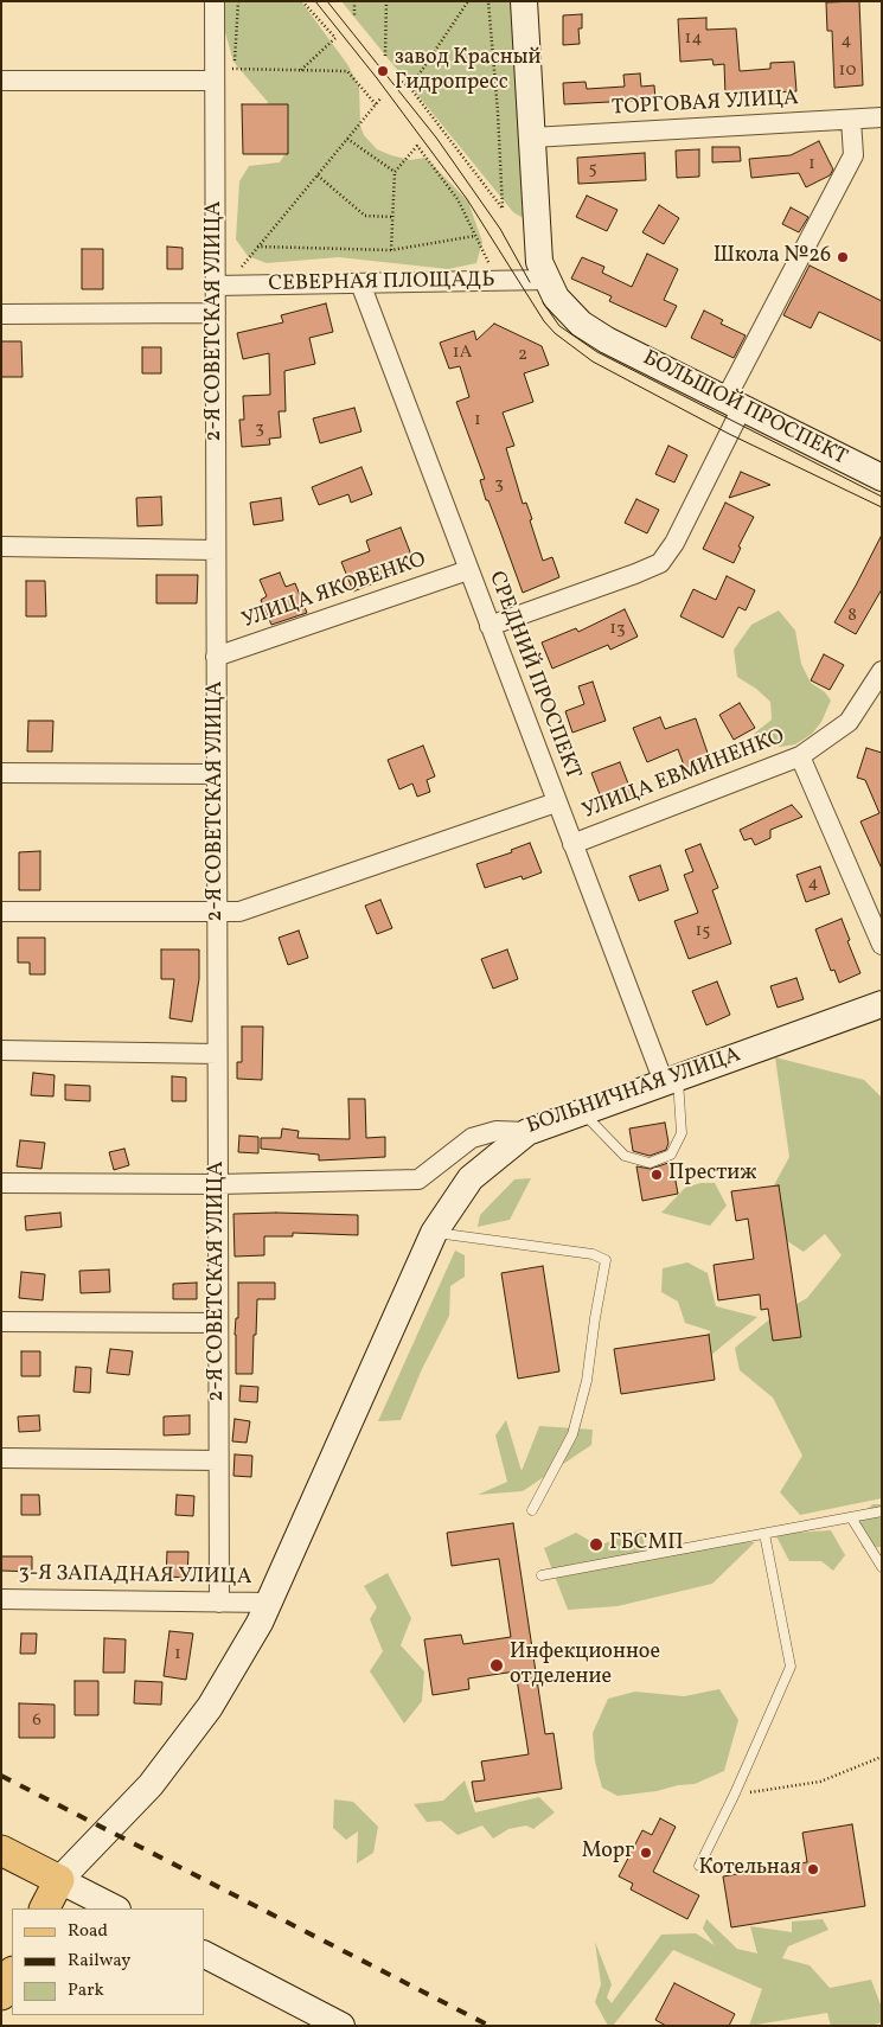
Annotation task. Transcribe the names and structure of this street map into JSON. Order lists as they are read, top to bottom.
{
  "streets": {
    "main road": ["БОЛЬШОЙ ПРОСПЕКТ", "БОЛЬНИЧНАЯ УЛИЦА"],
    "street": [
      "ТОРГОВАЯ УЛИЦА",
      "СЕВЕРНАЯ ПЛОЩАДЬ",
      "2-Я СОВЕТСКАЯ УЛИЦА",
      "УЛИЦА ЯКОВЕНКО",
      "СРЕДНИЙ ПРОСПЕКТ",
      "УЛИЦА ЕВМИНЕНКО",
      "3-Я ЗАПАДНАЯ УЛИЦА"
    ]
  },
  "crossings": [
    ["СЕВЕРНАЯ ПЛОЩАДЬ", "2-Я СОВЕТСКАЯ УЛИЦА"],
    ["СЕВЕРНАЯ ПЛОЩАДЬ", "БОЛЬШОЙ ПРОСПЕКТ"],
    ["СЕВЕРНАЯ ПЛОЩАДЬ", "СРЕДНИЙ ПРОСПЕКТ"],
    ["2-Я СОВЕТСКАЯ УЛИЦА", "УЛИЦА ЯКОВЕНКО"],
    ["2-Я СОВЕТСКАЯ УЛИЦА", "УЛИЦА ЕВМИНЕНКО"],
    ["2-Я СОВЕТСКАЯ УЛИЦА", "БОЛЬНИЧНАЯ УЛИЦА"],
    ["2-Я СОВЕТСКАЯ УЛИЦА", "3-Я ЗАПАДНАЯ УЛИЦА"],
    ["УЛИЦА ЯКОВЕНКО", "СРЕДНИЙ ПРОСПЕКТ"],
    ["СРЕДНИЙ ПРОСПЕКТ", "УЛИЦА ЕВМИНЕНКО"],
    ["СРЕДНИЙ ПРОСПЕКТ", "БОЛЬНИЧНАЯ УЛИЦА"]
  ],
  "places": [
    "завод Красный Гидропресс",
    "Школа №26",
    "Престиж",
    "ГБСМП",
    "Инфекционное отделение",
    "Морг",
    "Котельная"
  ],
  "house_numbers": [
    "14",
    "4",
    "10",
    "1",
    "5",
    "1А",
    "2",
    "1",
    "3",
    "3",
    "8",
    "13",
    "4",
    "15",
    "1",
    "6"
  ],
  "legend": ["Road", "Railway", "Park"]
}
